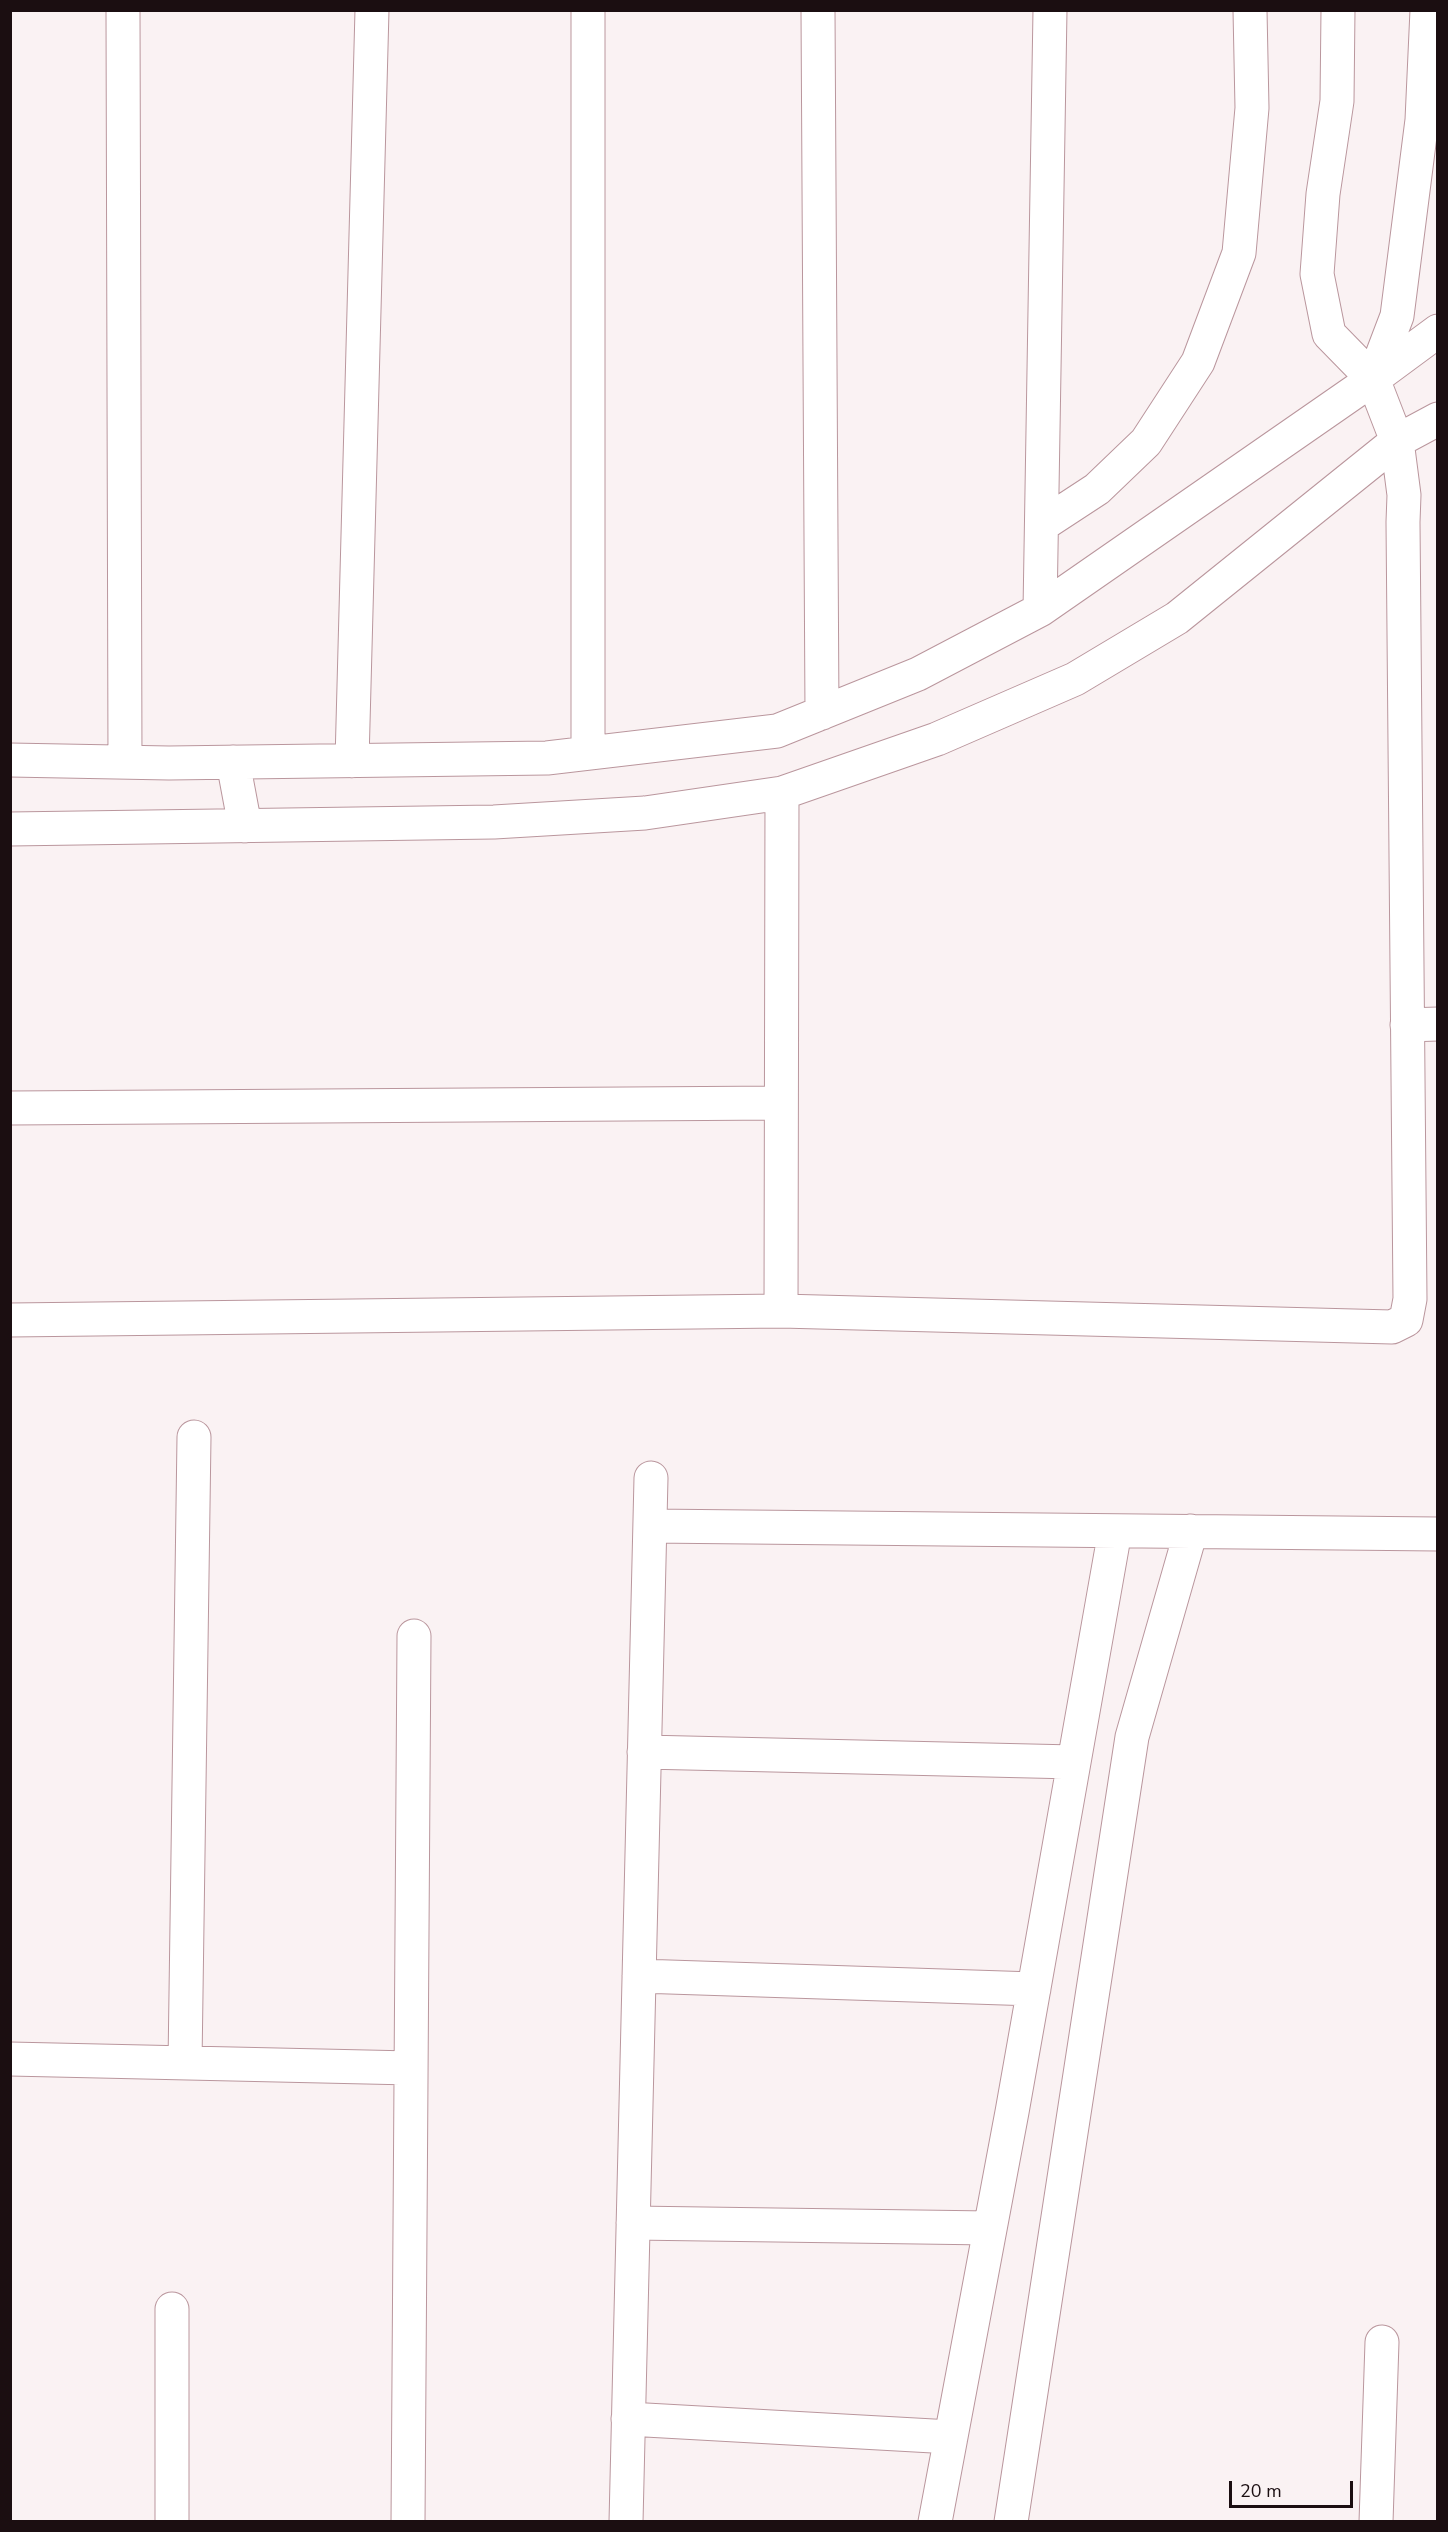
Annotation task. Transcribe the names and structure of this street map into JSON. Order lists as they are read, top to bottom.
{
  "scale_bar": "20 m"
}
